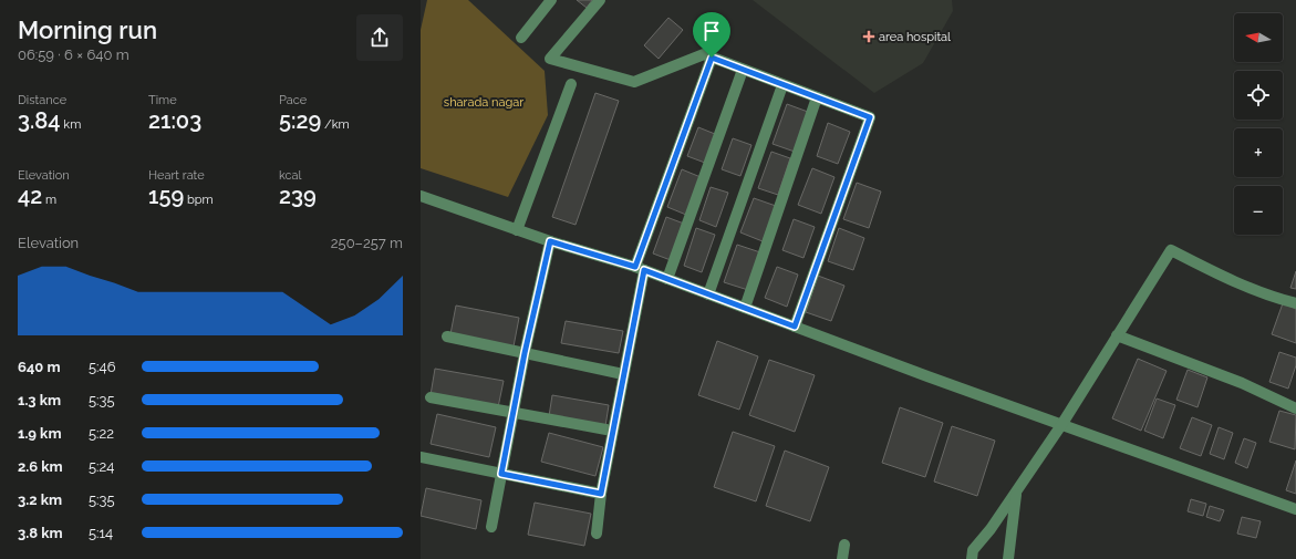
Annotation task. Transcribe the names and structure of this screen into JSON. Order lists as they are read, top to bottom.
{
  "parks": ["sharada nagar"],
  "places": {
    "health": ["area hospital"]
  },
  "north": "left",
  "page": {
    "heading": ["Morning run", "06:59 · 6 × 640 m"],
    "map_buttons": ["+", "−"],
    "stats": [
      ["Distance", "3.84 km"],
      ["Time", "21:03"],
      ["Pace", "5:29 /km"],
      ["Elevation", "42 m"],
      ["Heart rate", "159 bpm"],
      ["kcal", "239"]
    ],
    "chart": ["Elevation", "250–257 m"],
    "list": [
      {
        "name": "640 m",
        "note": "5:46"
      },
      {
        "name": "1.3 km",
        "note": "5:35"
      },
      {
        "name": "1.9 km",
        "note": "5:22"
      },
      {
        "name": "2.6 km",
        "note": "5:24"
      },
      {
        "name": "3.2 km",
        "note": "5:35"
      },
      {
        "name": "3.8 km",
        "note": "5:14"
      }
    ]
  }
}
